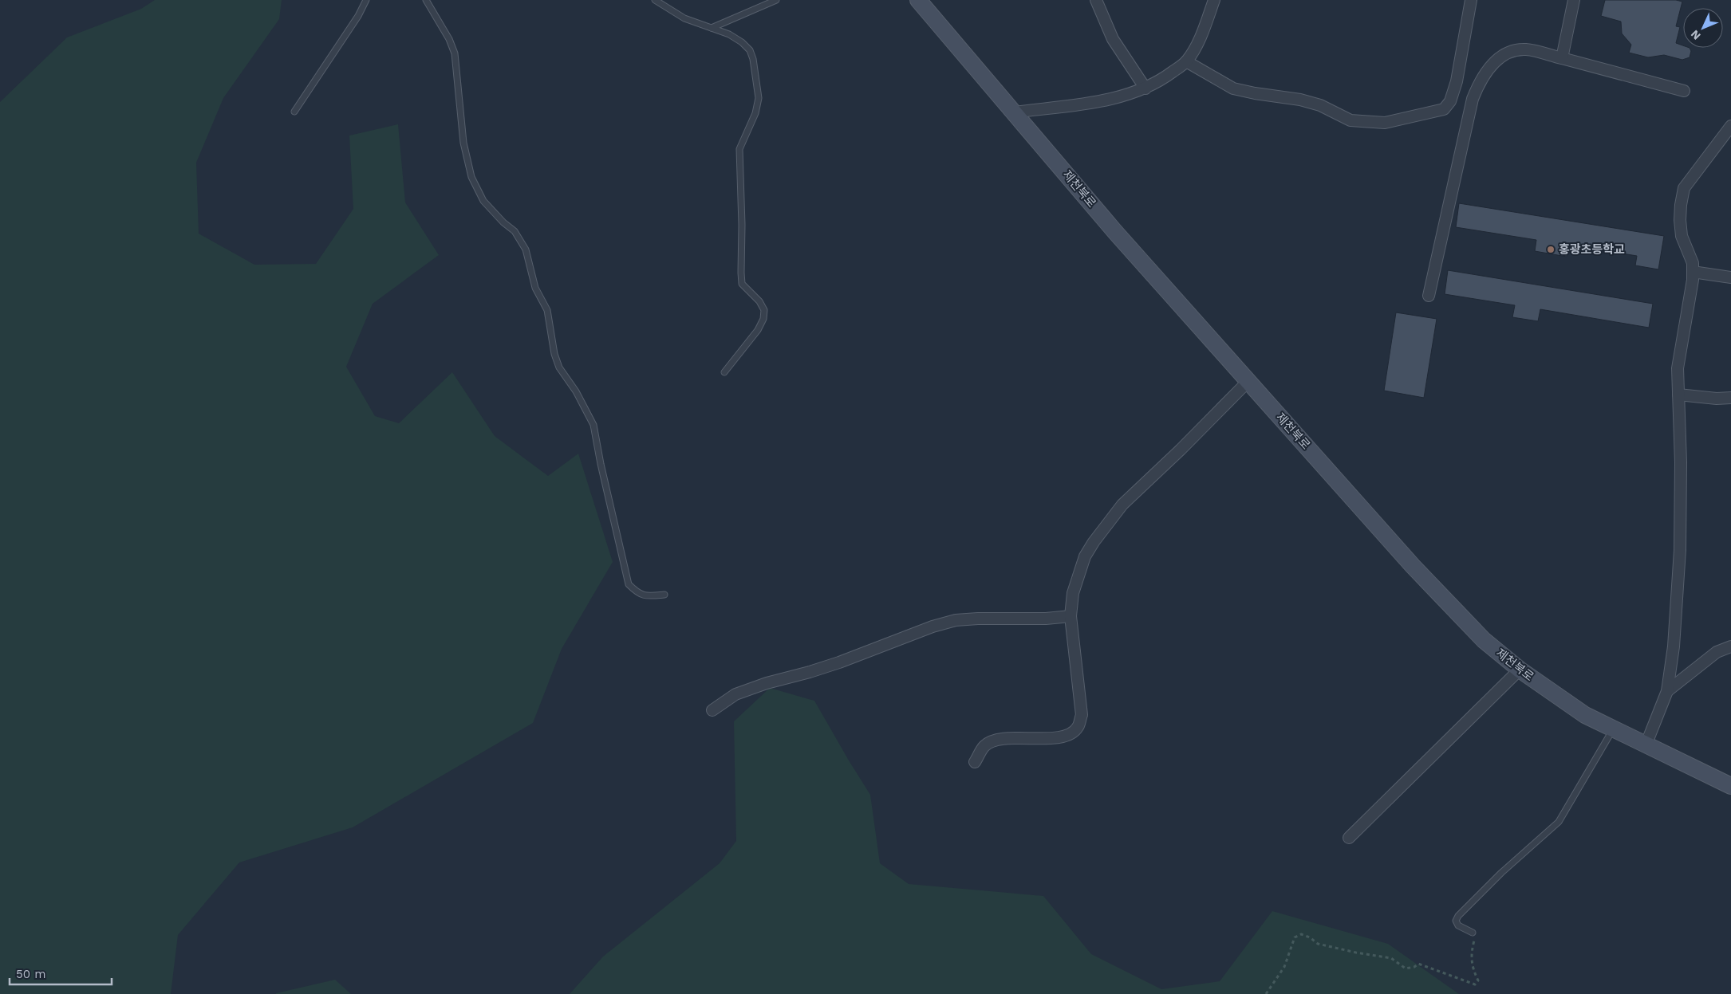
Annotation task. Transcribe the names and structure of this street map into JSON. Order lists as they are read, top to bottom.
{
  "streets": {
    "street": ["제천북로"]
  },
  "places": ["홍광초등학교"],
  "scale_bar": "50 m",
  "north": "bottom left"
}
